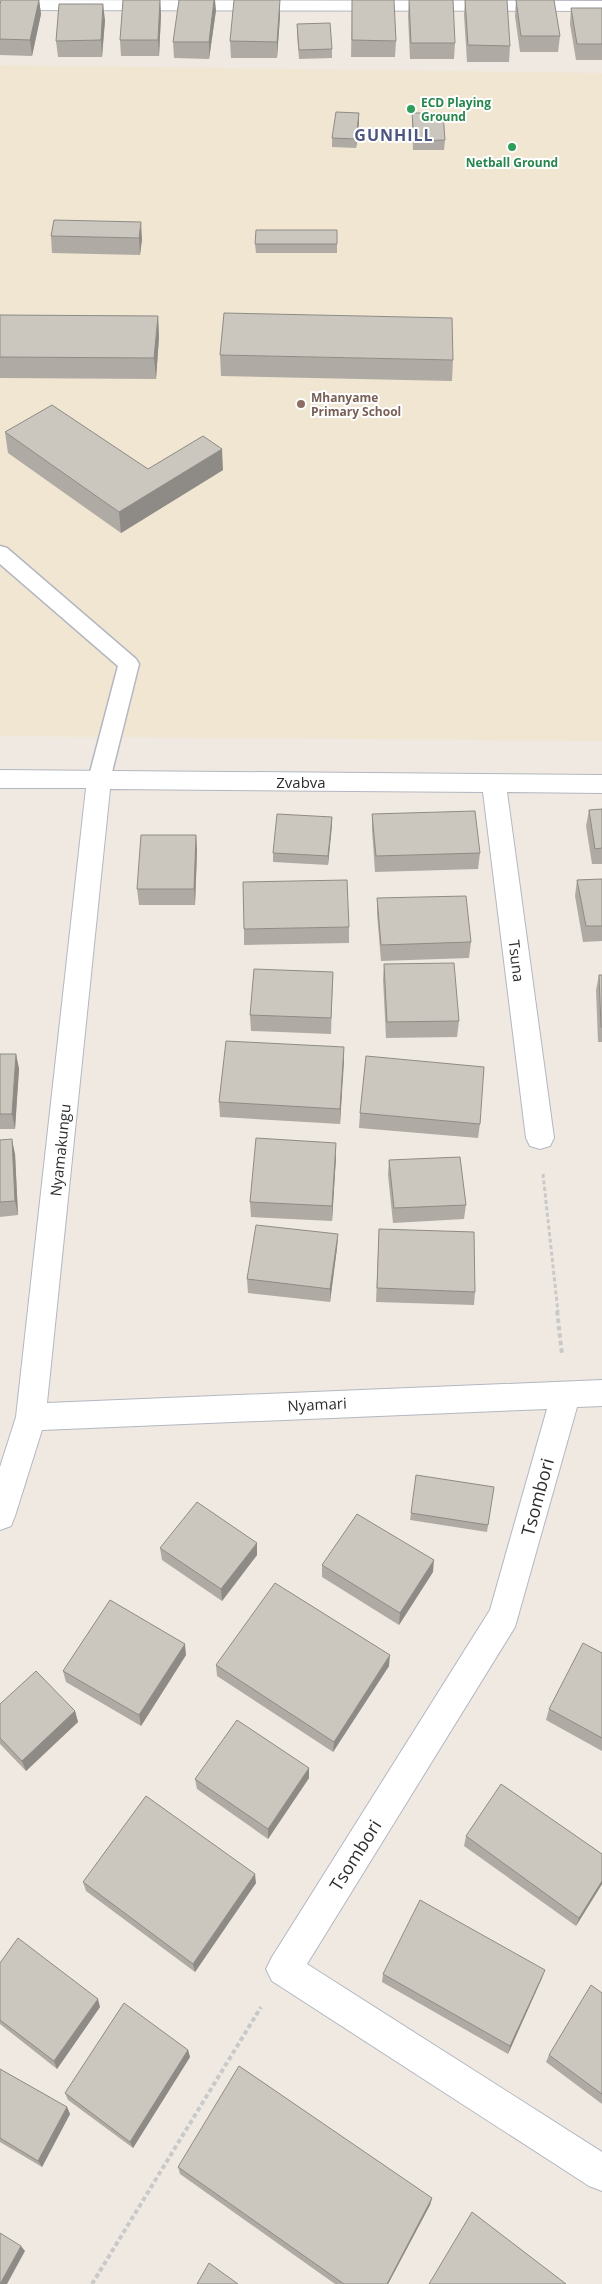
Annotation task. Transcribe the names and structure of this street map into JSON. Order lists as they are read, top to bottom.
{
  "streets": {
    "street": [
      "Zvabva",
      "Tsuna",
      "Nyamakungu",
      "Nyamari",
      "Tsombori"
    ]
  },
  "crossings": [
    ["Zvabva", "Tsuna"],
    ["Zvabva", "Nyamakungu"],
    ["Nyamakungu", "Nyamari"],
    ["Nyamari", "Tsombori"]
  ],
  "districts": ["GUNHILL"],
  "places": ["ECD Playing Ground", "Netball Ground", "Mhanyame Primary School"]
}
